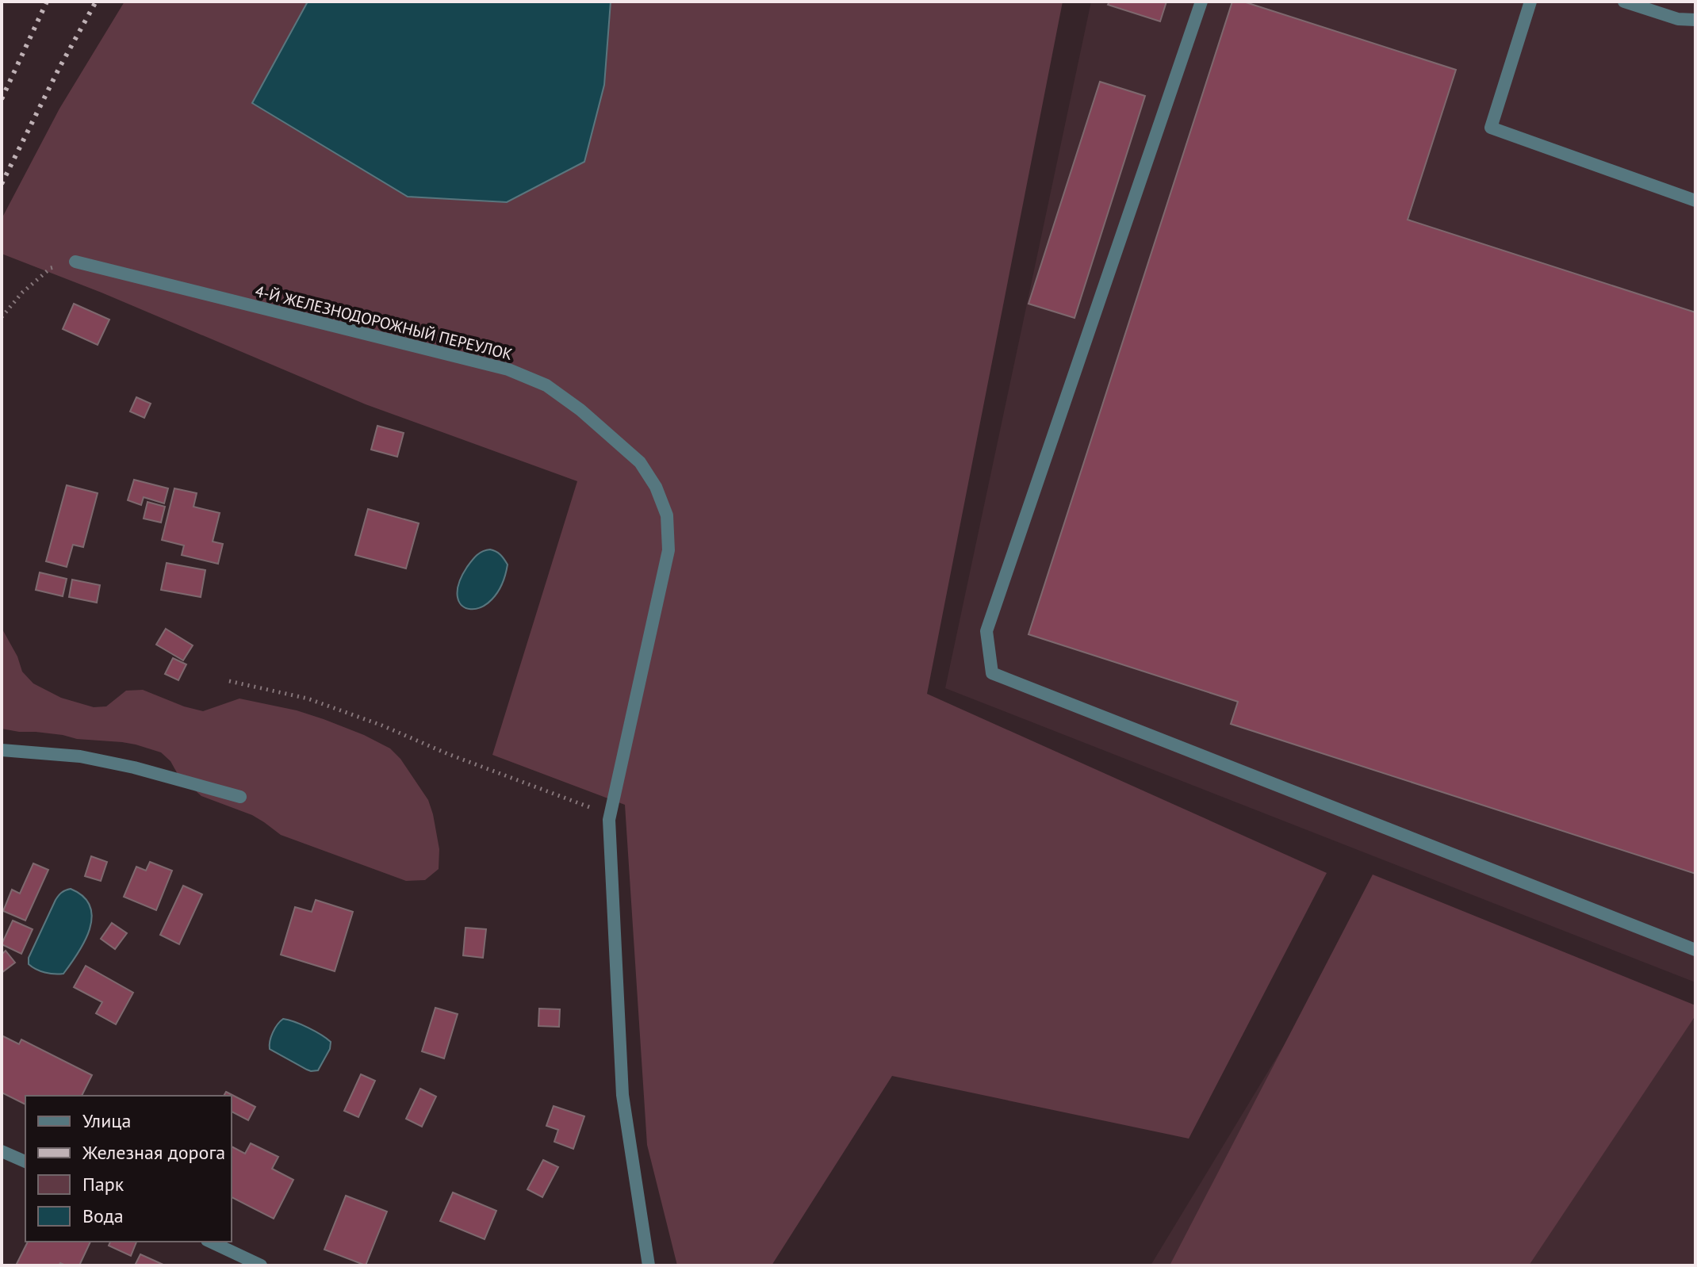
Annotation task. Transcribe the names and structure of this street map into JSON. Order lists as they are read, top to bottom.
{
  "streets": {
    "street": ["4-Й ЖЕЛЕЗНОДОРОЖНЫЙ ПЕРЕУЛОК"]
  },
  "legend": [
    "Улица",
    "Железная дорога",
    "Парк",
    "Вода"
  ]
}
